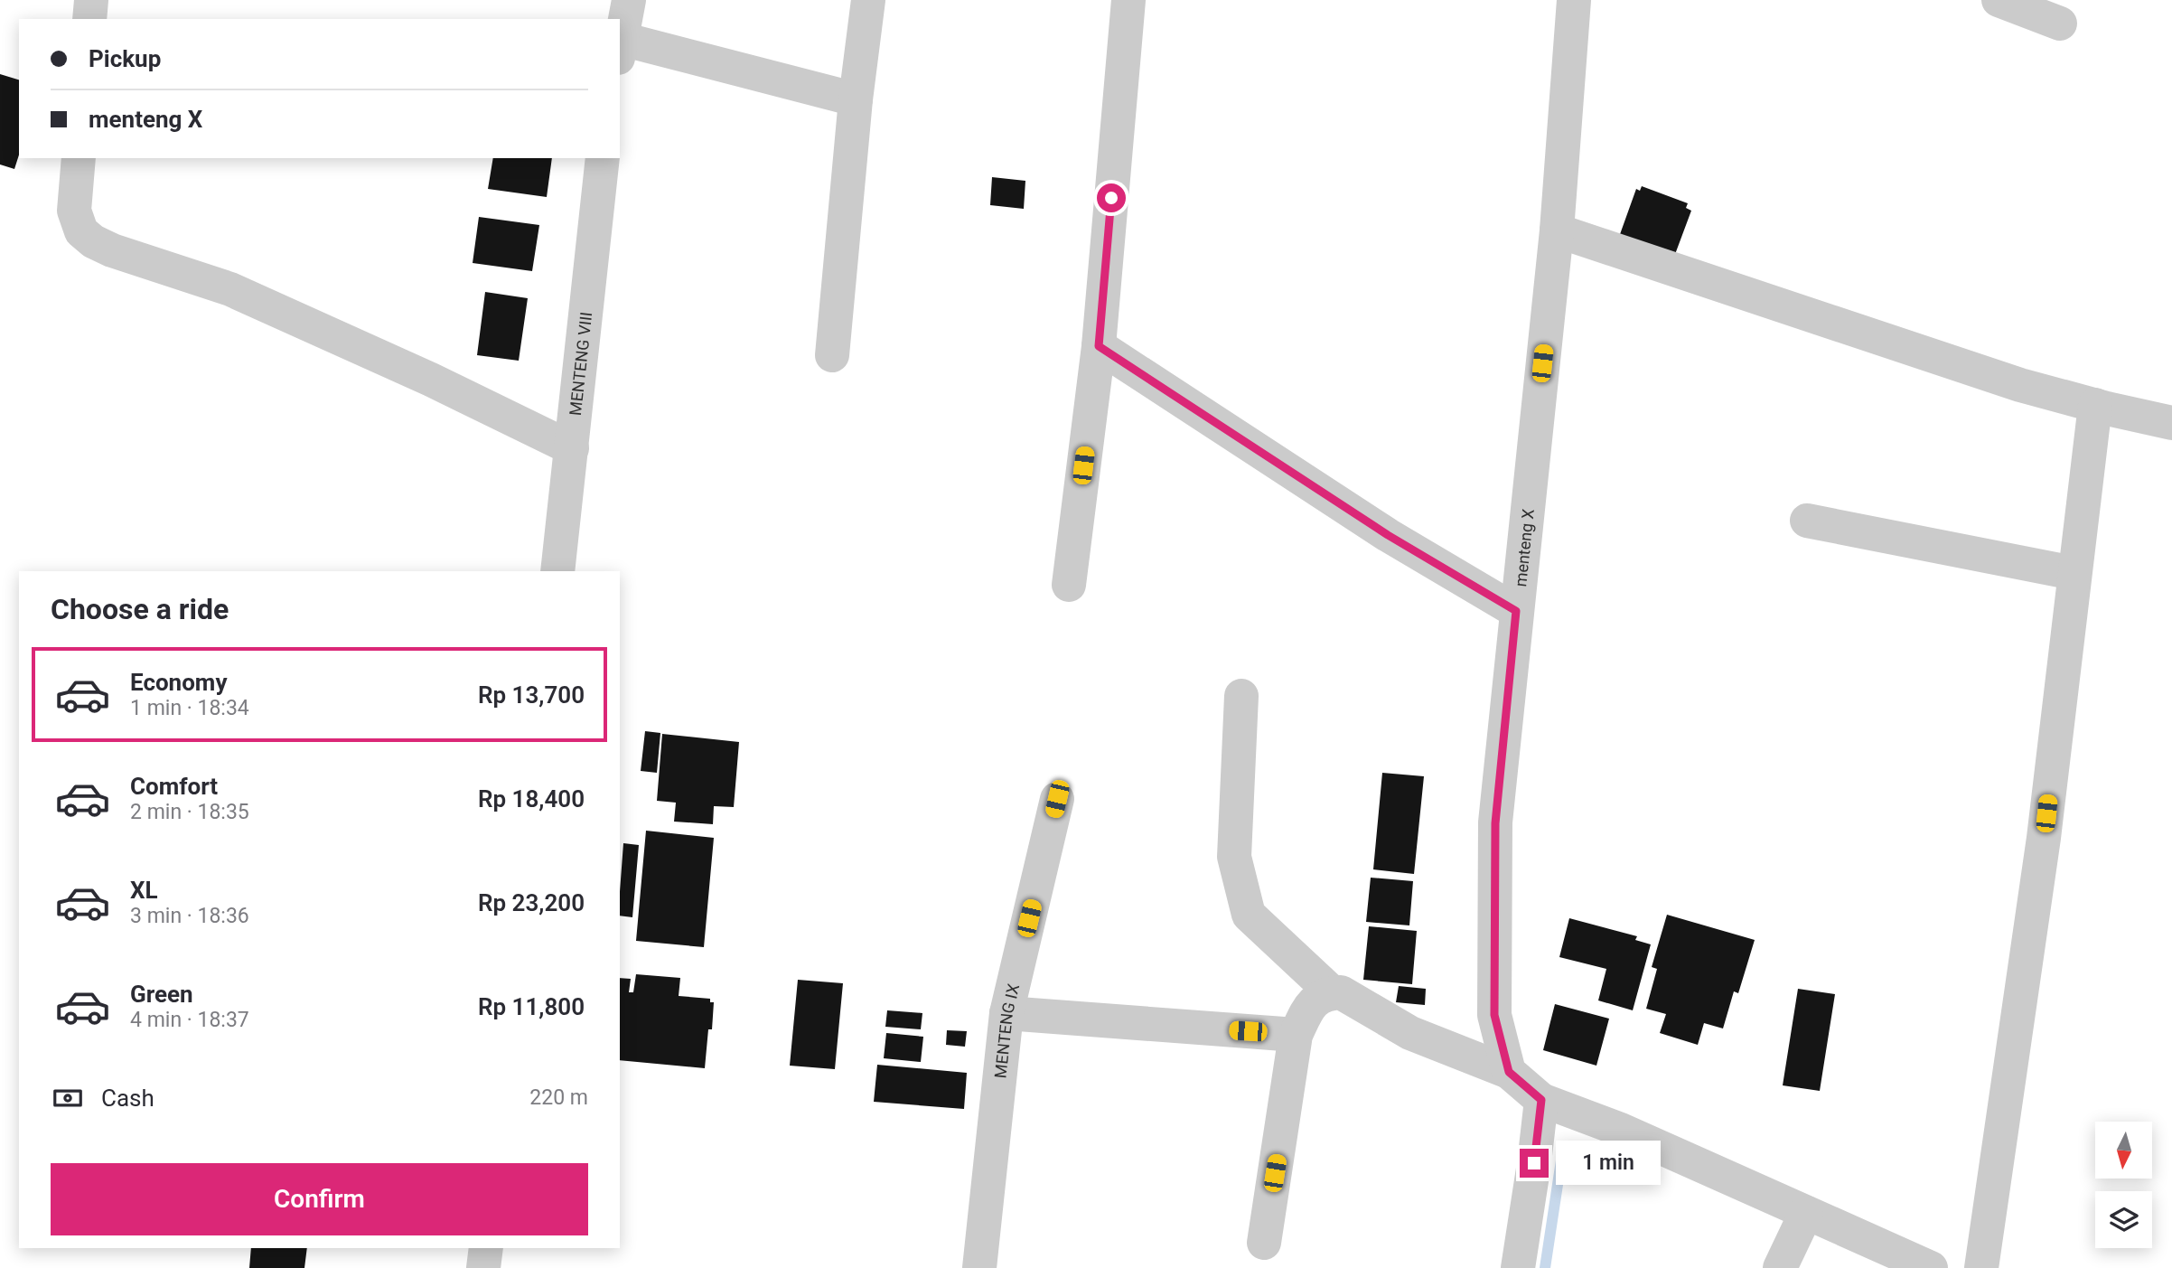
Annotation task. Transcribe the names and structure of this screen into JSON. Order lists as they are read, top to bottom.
{
  "streets": {
    "street": ["MENTENG VIII", "menteng X", "MENTENG IX"]
  },
  "north": "bottom",
  "page": {
    "banner": ["Pickup", "menteng X"],
    "heading": "Choose a ride",
    "list": [
      {
        "name": "Economy",
        "note": "1 min · 18:34",
        "value": "Rp 13,700"
      },
      {
        "name": "Comfort",
        "note": "2 min · 18:35",
        "value": "Rp 18,400"
      },
      {
        "name": "XL",
        "note": "3 min · 18:36",
        "value": "Rp 23,200"
      },
      {
        "name": "Green",
        "note": "4 min · 18:37",
        "value": "Rp 11,800"
      }
    ],
    "pay": ["Cash", "220 m"],
    "bubble": "1 min",
    "buttons": "Confirm"
  }
}
